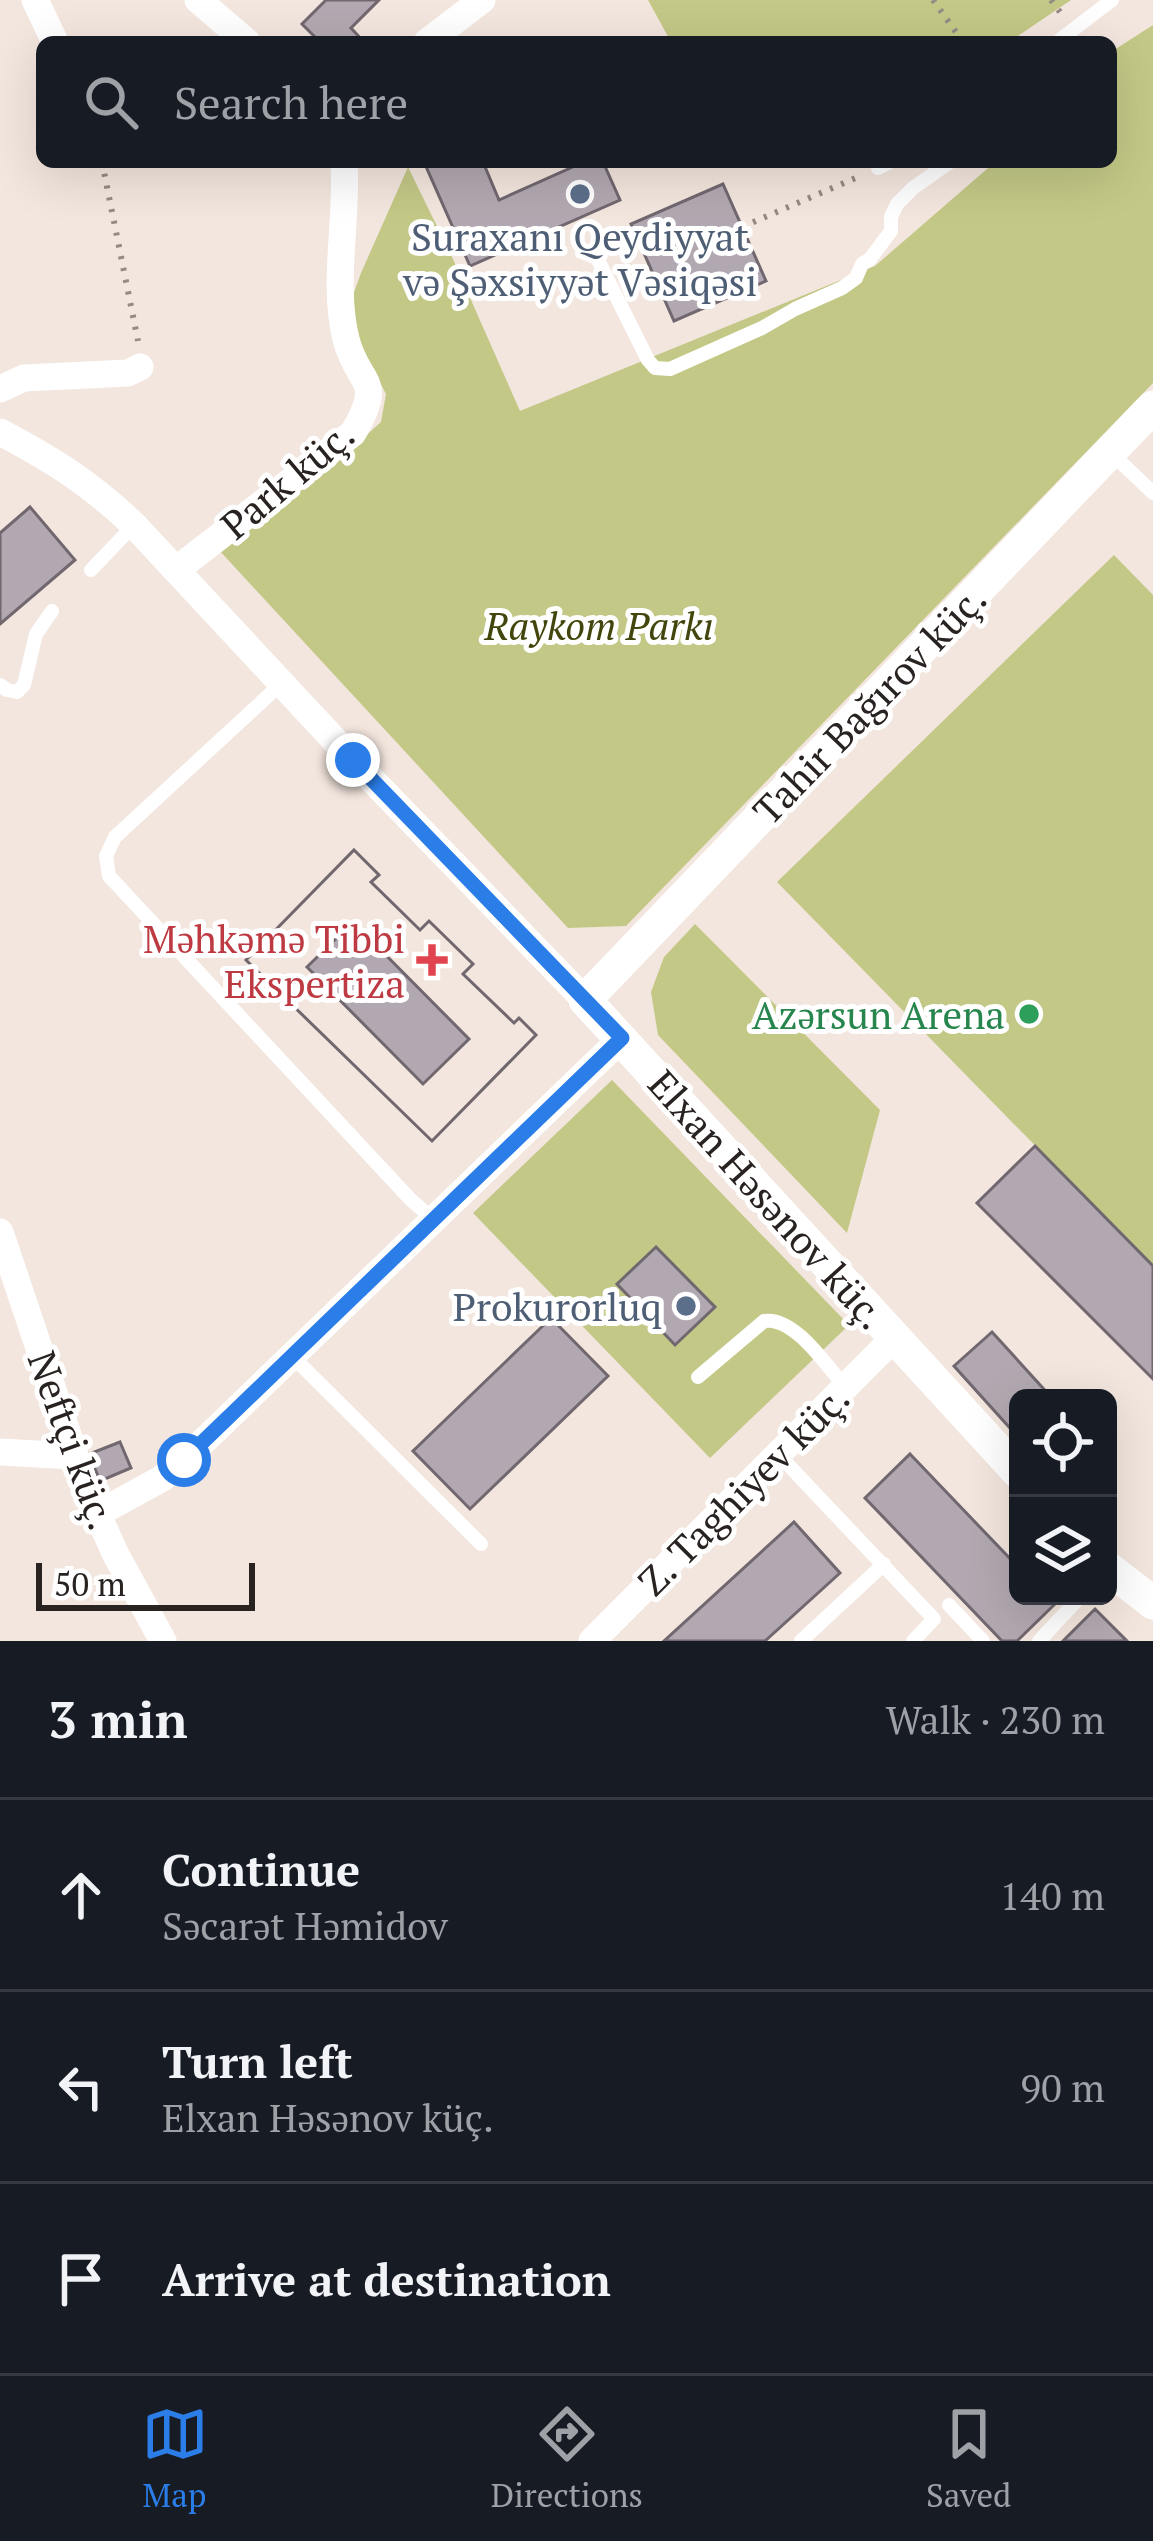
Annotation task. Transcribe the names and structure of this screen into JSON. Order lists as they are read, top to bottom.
{
  "streets": {
    "street": [
      "Park küç.",
      "Tahir Bağırov küç.",
      "Elxan Həsənov küç.",
      "Neftçi küç.",
      "Z. Taghiyev küç."
    ]
  },
  "crossings": [
    ["Park küç.", "Elxan Həsənov küç."],
    ["Tahir Bağırov küç.", "Elxan Həsənov küç."],
    ["Elxan Həsənov küç.", "Z. Taghiyev küç."]
  ],
  "parks": ["Raykom Parkı"],
  "places": {
    "other": ["Suraxanı Qeydiyyat və Şəxsiyyət Vəsiqəsi", "Azərsun Arena", "Prokurorluq"],
    "health": ["Məhkəmə Tibbi Ekspertiza"]
  },
  "scale_bar": "50 m",
  "page": {
    "search": "Search here",
    "scale": "50 m",
    "heading": ["3 min", "Walk · 230 m"],
    "list": [
      ["Continue", "Səcarət Həmidov", "140 m"],
      ["Turn left", "Elxan Həsənov küç.", "90 m"],
      "Arrive at destination"
    ],
    "nav": ["Map", "Directions", "Saved"]
  }
}
